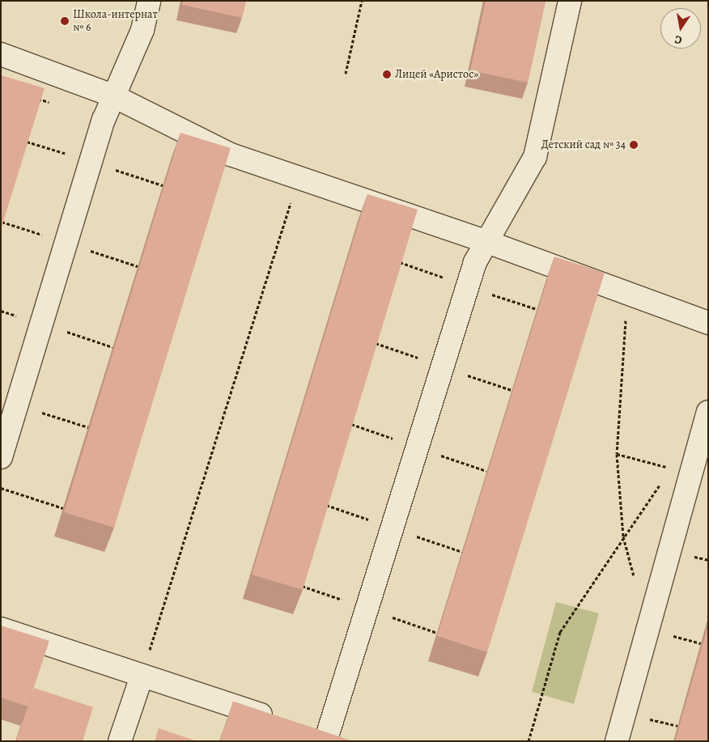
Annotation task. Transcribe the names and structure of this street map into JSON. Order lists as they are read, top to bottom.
{
  "places": ["Школа-интернат № 6", "Лицей «Аристос»", "Детский сад № 34"],
  "north": "bottom"
}
